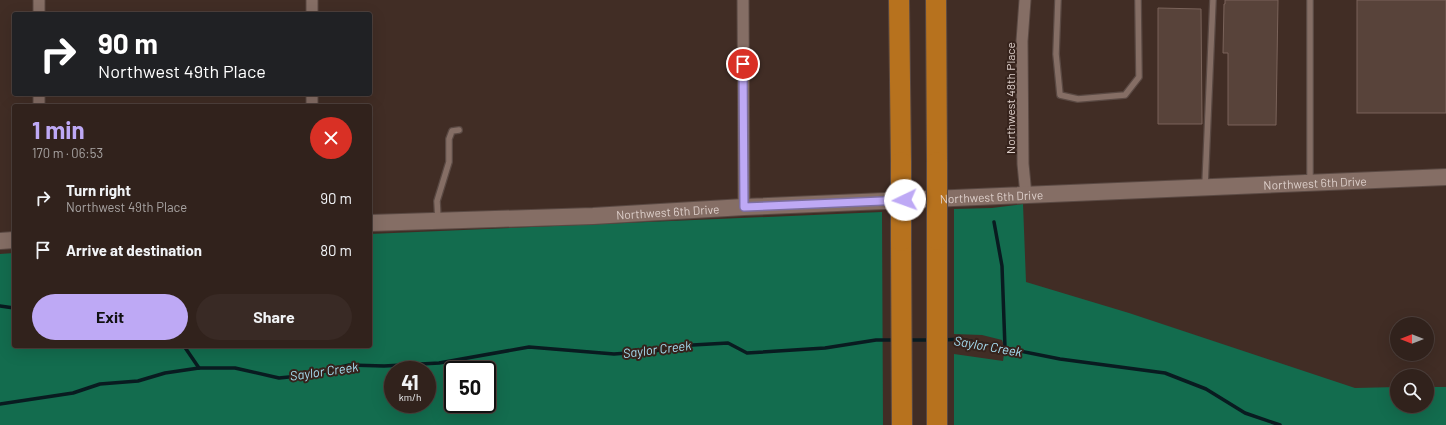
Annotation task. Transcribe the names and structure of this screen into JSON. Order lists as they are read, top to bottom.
{
  "streets": {
    "main road": ["Northwest 6th Drive"],
    "street": ["Northwest 48th Place"]
  },
  "crossings": [
    ["Northwest 48th Place", "Northwest 6th Drive"]
  ],
  "water": ["Saylor Creek"],
  "north": "left",
  "page": {
    "turn": ["90 m", "Northwest 49th Place"],
    "heading": ["1 min", "170 m · 06:53"],
    "list": [
      {
        "name": "Turn right",
        "note": "Northwest 49th Place",
        "value": "90 m"
      },
      {
        "name": "Arrive at destination",
        "value": "80 m"
      }
    ],
    "buttons": ["Exit", "Share"],
    "speed": "41 km/h",
    "limit": "50"
  }
}
